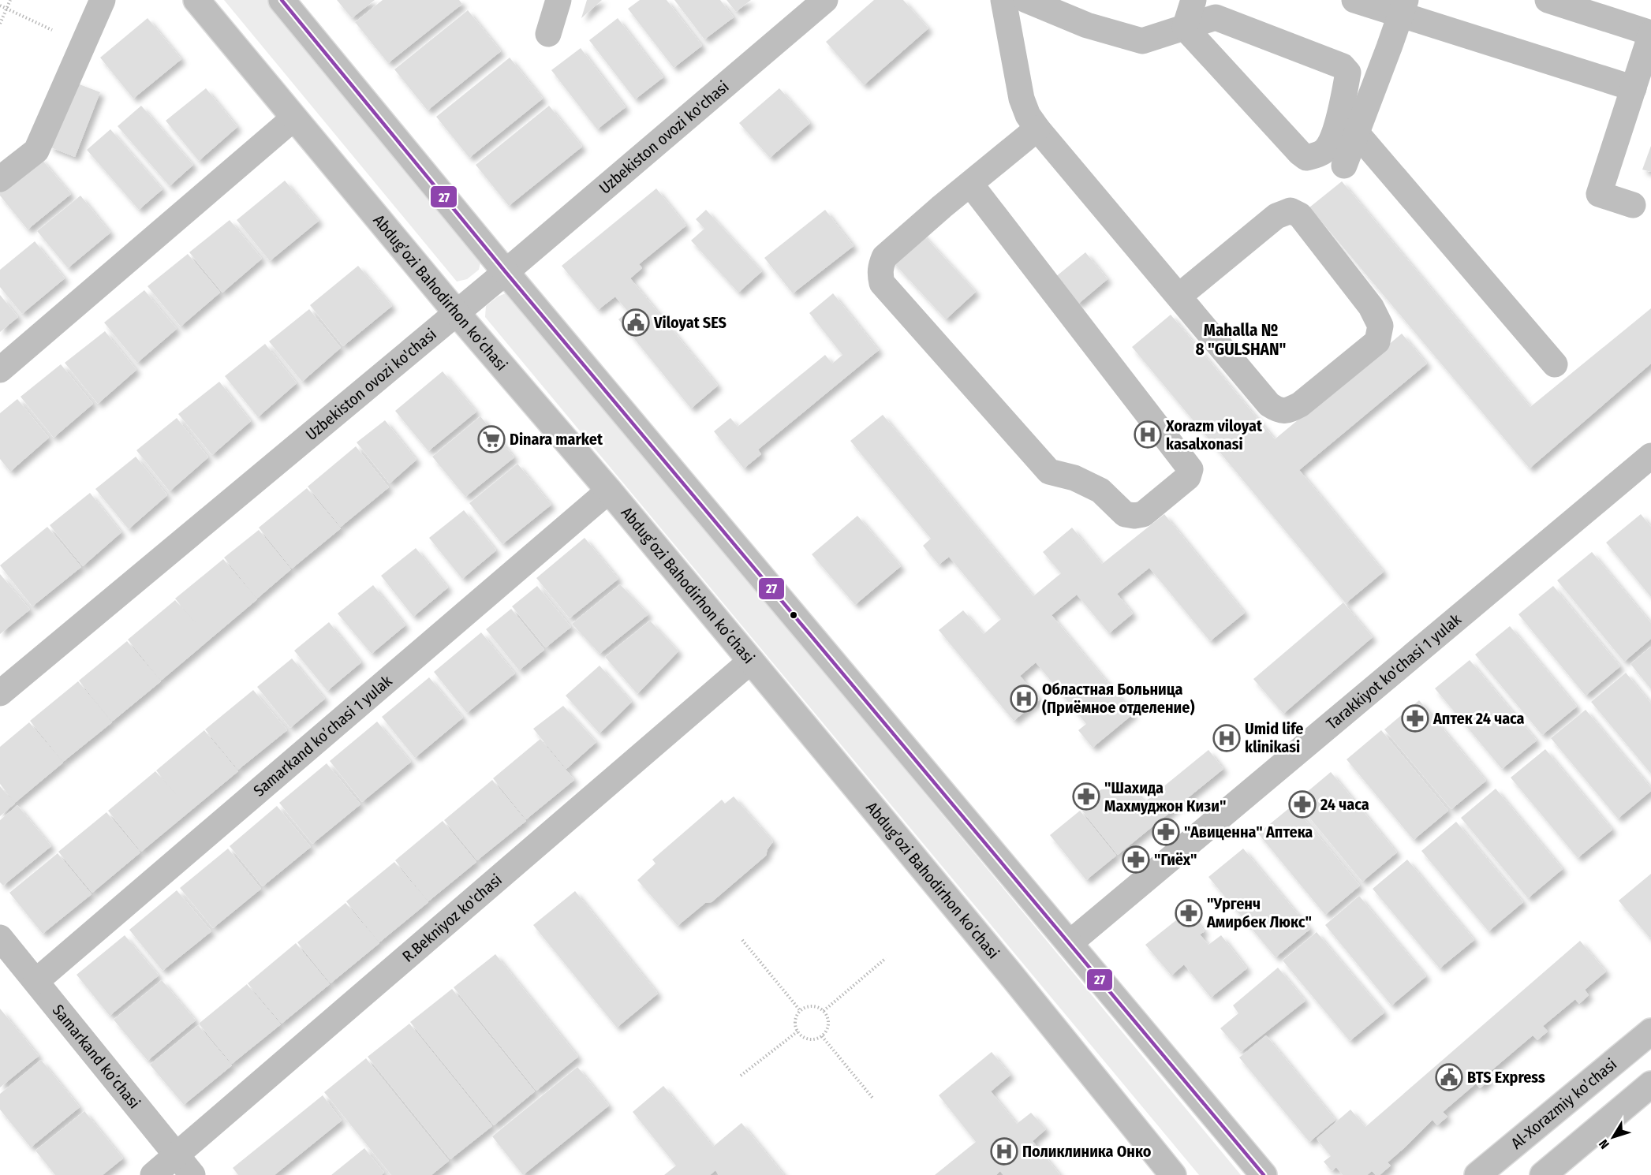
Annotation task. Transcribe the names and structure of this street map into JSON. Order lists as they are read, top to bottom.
{
  "streets": {
    "street": [
      "Uzbekiston ovozi ko'chasi",
      "Abdug’ozi Bahodirhon ko’chasi",
      "Tarakkiyot ko'chasi 1 yulak",
      "Samarkand ko’chasi 1 yulak",
      "R.Bekniyoz ko'chasi",
      "Samarkand ko’chasi",
      "Al-Xorazmiy ko’chasi"
    ]
  },
  "crossings": [
    ["Uzbekiston ovozi ko'chasi", "Abdug’ozi Bahodirhon ko’chasi"],
    ["Abdug’ozi Bahodirhon ko’chasi", "Samarkand ko’chasi 1 yulak"],
    ["Abdug’ozi Bahodirhon ko’chasi", "R.Bekniyoz ko'chasi"],
    ["Samarkand ko’chasi 1 yulak", "Samarkand ko’chasi"],
    ["R.Bekniyoz ko'chasi", "Samarkand ko’chasi"]
  ],
  "districts": ["Mahalla № 8 \"GULSHAN\""],
  "places": {
    "public building": ["Viloyat SES", "BTS Express"],
    "hospital": [
      "Xorazm viloyat kasalxonasi",
      "Областная Больница (Приёмное отделение)",
      "Umid life klinikasi",
      "Поликлиника Онко"
    ],
    "supermarket": ["Dinara market"],
    "pharmacy": [
      "Аптек 24 часа",
      "\"Шахида Махмуджон Кизи\"",
      "24 часа",
      "\"Авиценна\" Аптека",
      "\"Гиёх\"",
      "\"Ургенч Амирбек Люкс\""
    ]
  },
  "lines": ["transit line 27"],
  "north": "bottom left"
}
